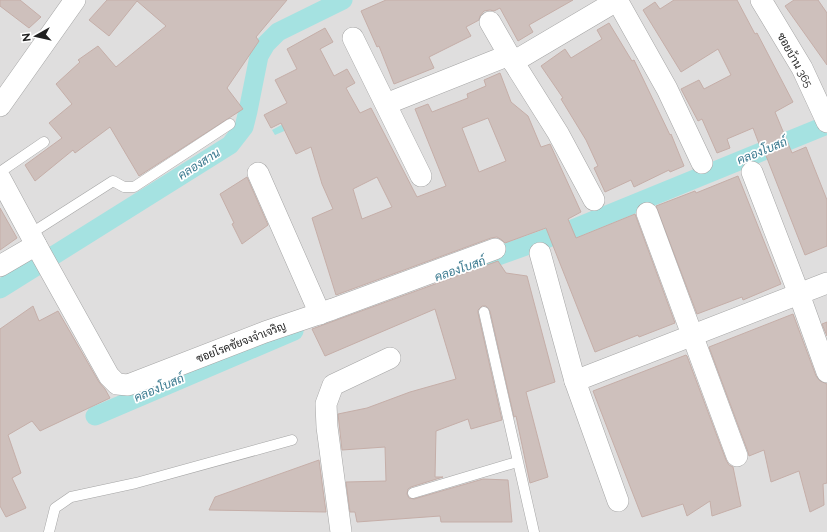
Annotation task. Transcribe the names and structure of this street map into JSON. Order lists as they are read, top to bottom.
{
  "streets": {
    "street": ["ซอยบ้าน 365", "ซอยโรคชัยจงจำเจริญ"]
  },
  "water": ["คลองโบสถ์", "คลองสาน"],
  "north": "left"
}
